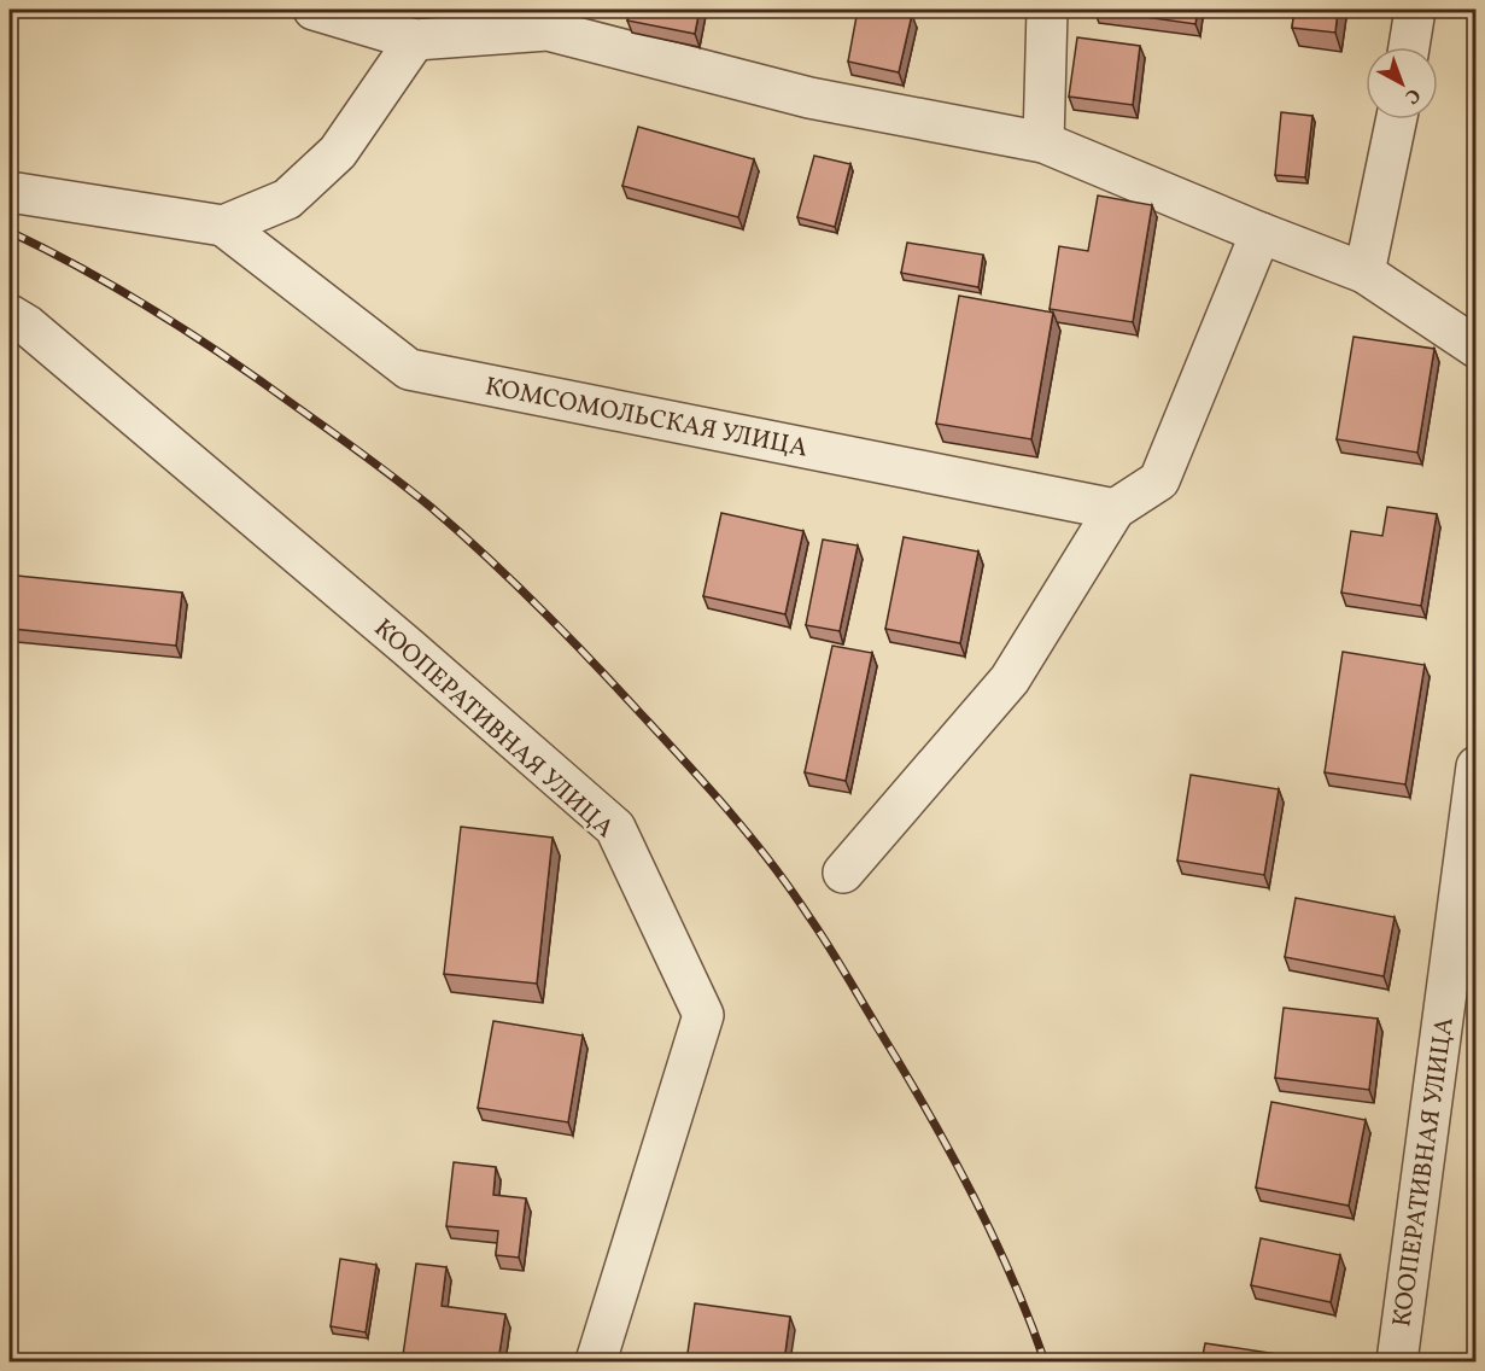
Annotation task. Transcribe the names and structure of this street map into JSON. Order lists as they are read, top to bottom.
{
  "streets": {
    "street": ["КОМСОМОЛЬСКАЯ УЛИЦА", "КООПЕРАТИВНАЯ УЛИЦА"]
  },
  "north": "bottom right"
}
